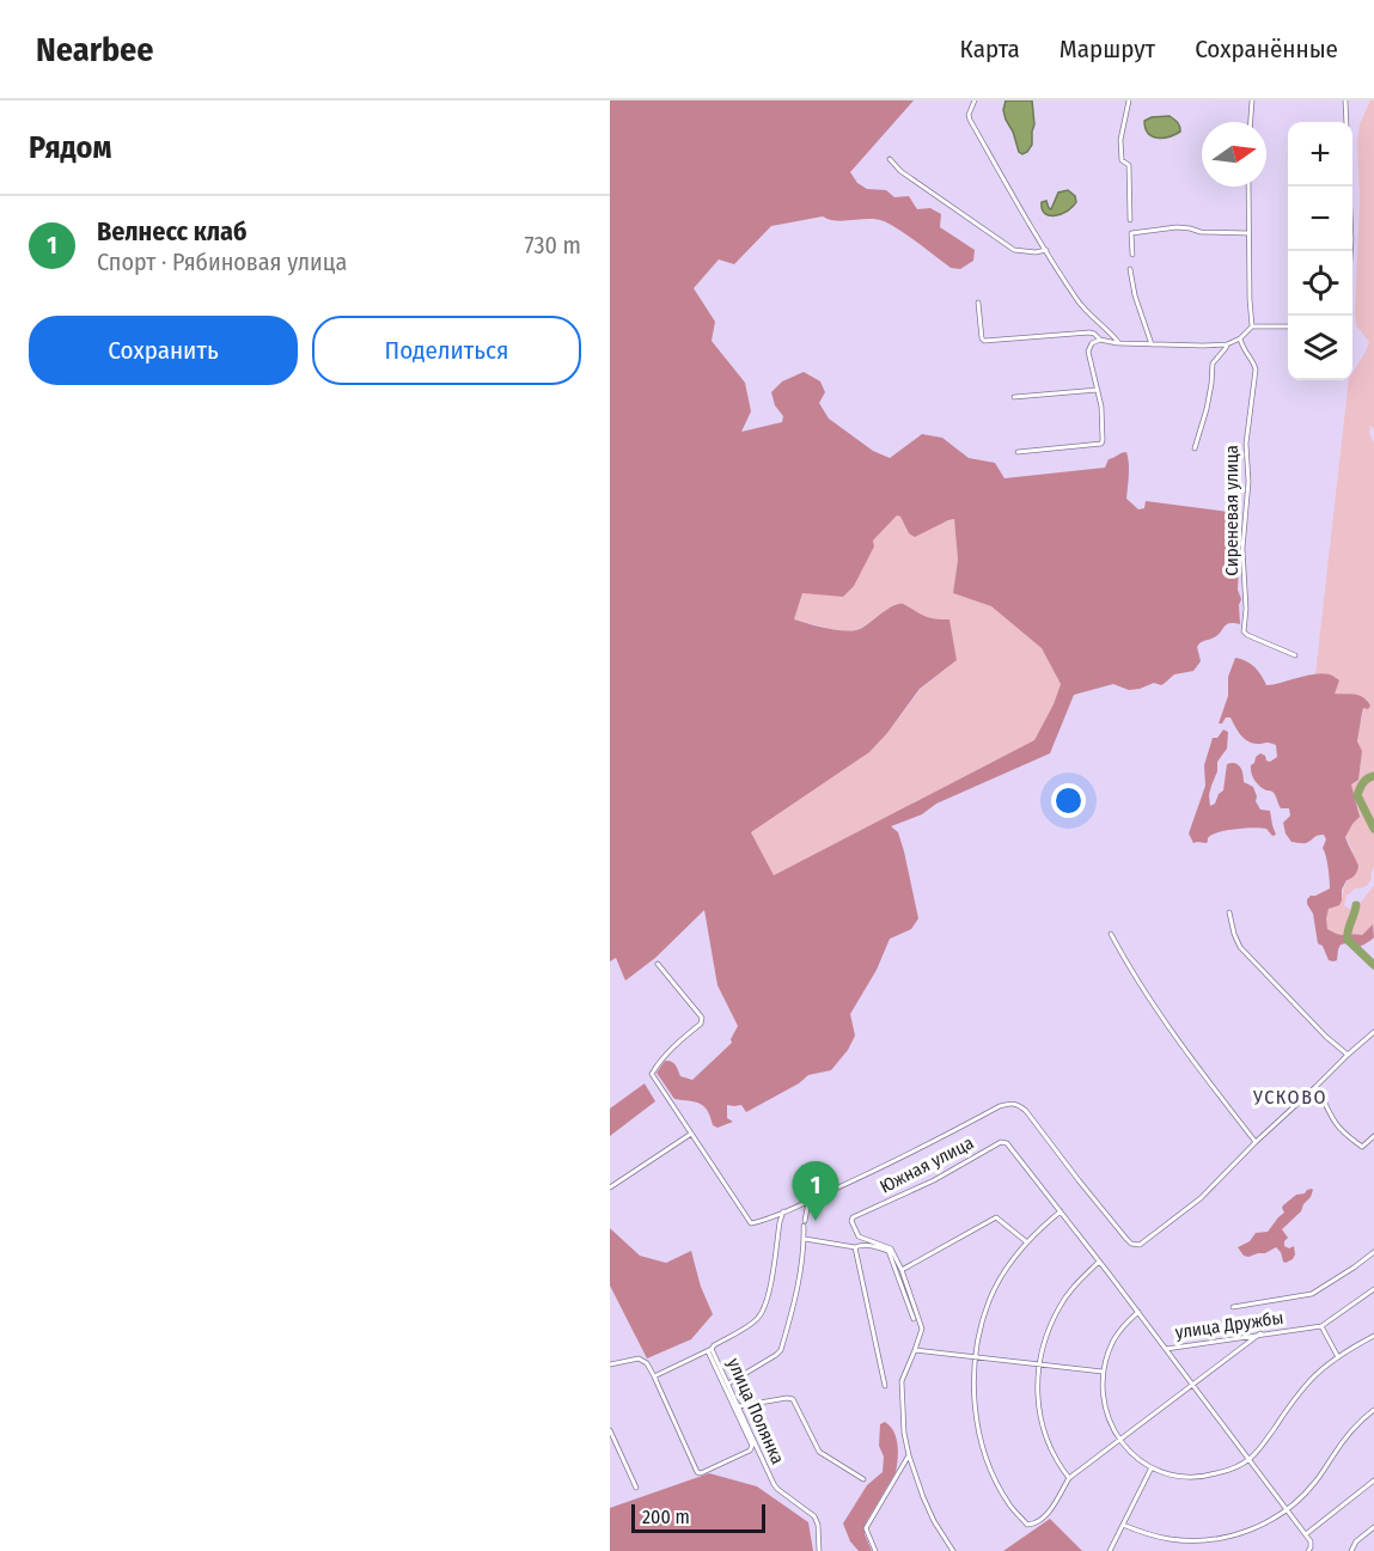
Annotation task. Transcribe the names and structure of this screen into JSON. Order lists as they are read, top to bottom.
{
  "streets": {
    "street": [
      "Сиреневая улица",
      "Южная улица",
      "улица Дружбы",
      "улица Полянка"
    ]
  },
  "crossings": [
    ["Южная улица", "улица Дружбы"]
  ],
  "districts": ["УСКОВО"],
  "scale_bar": "200 m",
  "north": "right",
  "page": {
    "header": "Nearbee",
    "nav": ["Карта", "Маршрут", "Сохранённые"],
    "heading": "Рядом",
    "map_buttons": ["+", "−"],
    "list": [
      {
        "mark": "1",
        "name": "Велнесс клаб",
        "note": "Спорт · Рябиновая улица",
        "value": "730 m"
      }
    ],
    "buttons": ["Сохранить", "Поделиться"],
    "pins": "1",
    "scale": "200 m"
  }
}
